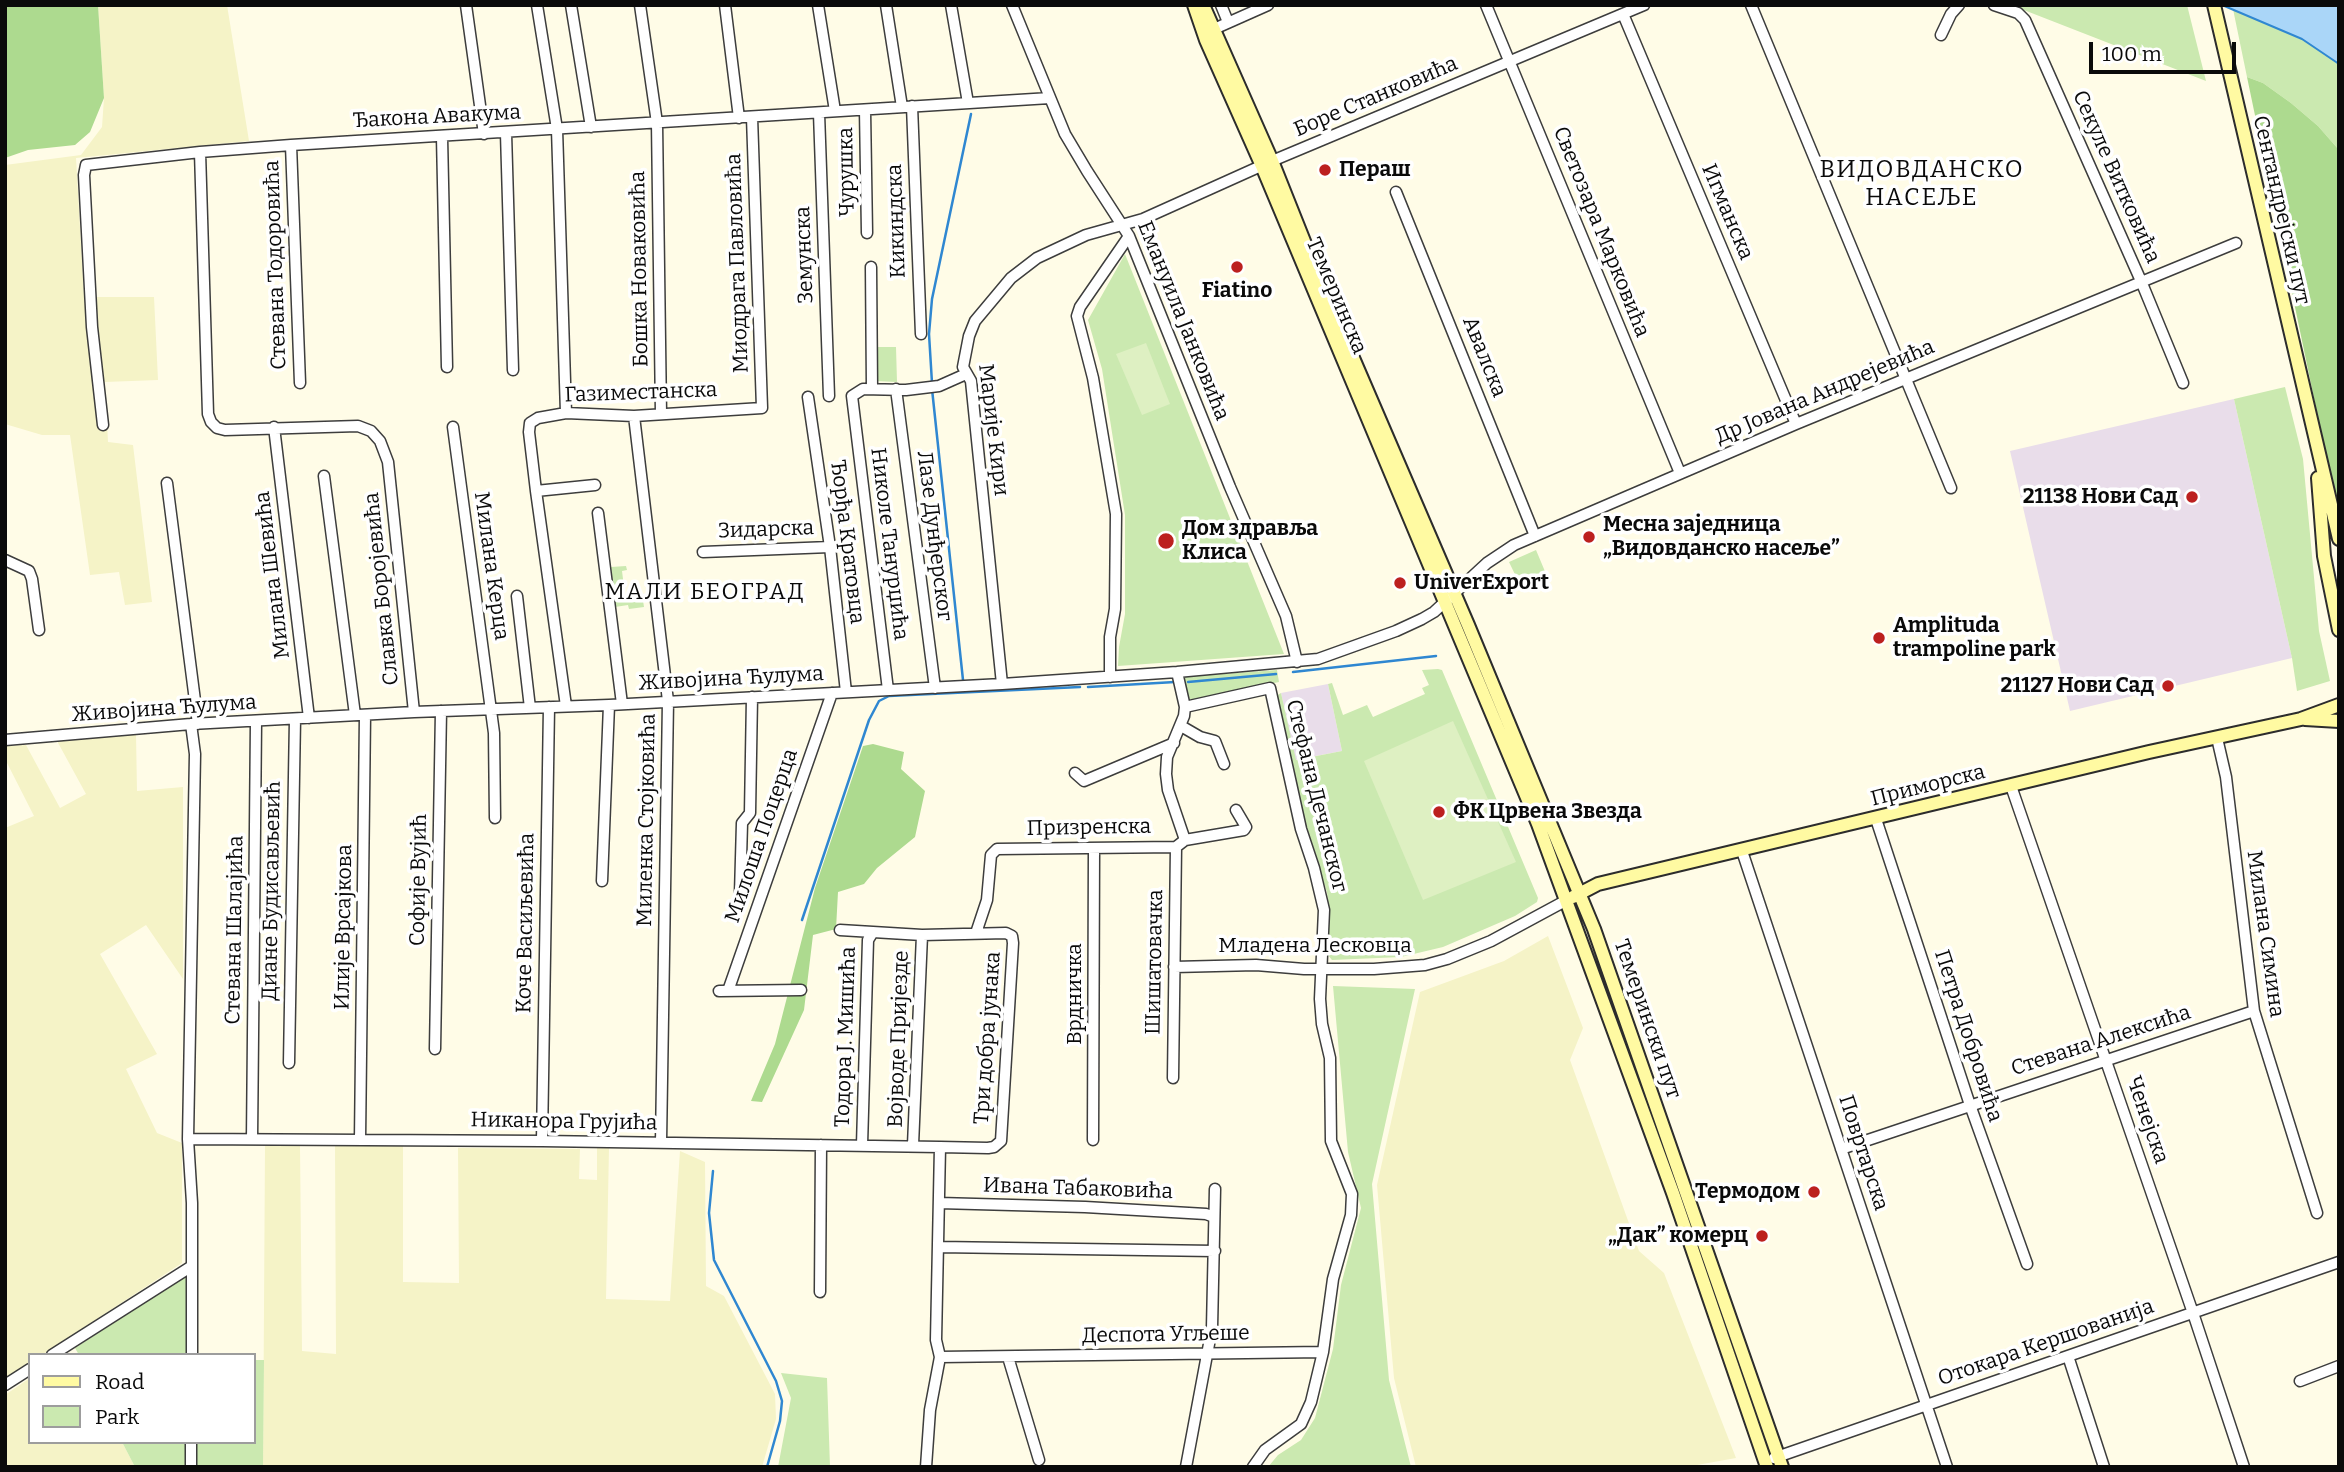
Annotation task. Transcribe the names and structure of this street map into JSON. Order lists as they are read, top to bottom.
{
  "streets": {
    "main road": [
      "Сентандрејски пут",
      "Темеринска",
      "Приморска",
      "Темерински пут"
    ],
    "street": [
      "Боре Станковића",
      "Ђакона Авакума",
      "Чурушка",
      "Секуле Витковића",
      "Игманска",
      "Кикиндска",
      "Светозара Марковића",
      "Земунска",
      "Миодрага Павловића",
      "Стевана Тодоровића",
      "Бошка Новаковића",
      "Емануила Јанковића",
      "Авалска",
      "Др Јована Андрејевића",
      "Газиместанска",
      "Марије Кири",
      "Зидарска",
      "Лазе Дунђерског",
      "Ђорђа Кратовца",
      "Николе Танурџића",
      "Милана Керца",
      "Милана Шевића",
      "Славка Боројевића",
      "Живојина Ћулума",
      "Стефана Дечанског",
      "Миленка Стојковића",
      "Призренска",
      "Милоша Поцерца",
      "Софије Вујић",
      "Диане Будисављевић",
      "Коче Васиљевића",
      "Илије Врсајкова",
      "Стевана Шалајића",
      "Милана Симина",
      "Младена Лесковца",
      "Шишатовачка",
      "Врдничка",
      "Петра Добровића",
      "Тодора Ј. Мишића",
      "Три добра јунака",
      "Војводе Пријезде",
      "Стевана Алексића",
      "Ченејска",
      "Никанора Грујића",
      "Повртарска",
      "Ивана Табаковића",
      "Деспота Угљеше",
      "Отокара Кершованија"
    ]
  },
  "crossings": [
    ["Боре Станковића", "Игманска"],
    ["Боре Станковића", "Светозара Марковића"],
    ["Боре Станковића", "Темеринска"],
    ["Боре Станковића", "Емануила Јанковића"],
    ["Боре Станковића", "Марије Кири"],
    ["Ђакона Авакума", "Чурушка"],
    ["Ђакона Авакума", "Кикиндска"],
    ["Ђакона Авакума", "Земунска"],
    ["Ђакона Авакума", "Миодрага Павловића"],
    ["Ђакона Авакума", "Стевана Тодоровића"],
    ["Ђакона Авакума", "Бошка Новаковића"],
    ["Ђакона Авакума", "Емануила Јанковића"],
    ["Секуле Витковића", "Др Јована Андрејевића"],
    ["Игманска", "Др Јована Андрејевића"],
    ["Светозара Марковића", "Др Јована Андрејевића"],
    ["Миодрага Павловића", "Газиместанска"],
    ["Бошка Новаковића", "Газиместанска"],
    ["Темеринска", "Др Јована Андрејевића"],
    ["Темеринска", "Живојина Ћулума"],
    ["Темеринска", "Темерински пут"],
    ["Емануила Јанковића", "Марије Кири"],
    ["Емануила Јанковића", "Живојина Ћулума"],
    ["Авалска", "Др Јована Андрејевића"],
    ["Др Јована Андрејевића", "Живојина Ћулума"],
    ["Др Јована Андрејевића", "Темерински пут"],
    ["Газиместанска", "Миленка Стојковића"],
    ["Марије Кири", "Живојина Ћулума"],
    ["Зидарска", "Ђорђа Кратовца"],
    ["Лазе Дунђерског", "Живојина Ћулума"],
    ["Ђорђа Кратовца", "Живојина Ћулума"],
    ["Николе Танурџића", "Живојина Ћулума"],
    ["Милана Керца", "Живојина Ћулума"],
    ["Милана Шевића", "Славка Боројевића"],
    ["Милана Шевића", "Живојина Ћулума"],
    ["Славка Боројевића", "Живојина Ћулума"],
    ["Живојина Ћулума", "Миленка Стојковића"],
    ["Живојина Ћулума", "Милоша Поцерца"],
    ["Живојина Ћулума", "Софије Вујић"],
    ["Живојина Ћулума", "Диане Будисављевић"],
    ["Живојина Ћулума", "Коче Васиљевића"],
    ["Живојина Ћулума", "Илије Врсајкова"],
    ["Живојина Ћулума", "Стевана Шалајића"],
    ["Живојина Ћулума", "Темерински пут"],
    ["Приморска", "Милана Симина"],
    ["Приморска", "Младена Лесковца"],
    ["Приморска", "Темерински пут"],
    ["Приморска", "Петра Добровића"],
    ["Приморска", "Ченејска"],
    ["Приморска", "Повртарска"],
    ["Стефана Дечанског", "Младена Лесковца"],
    ["Стефана Дечанског", "Деспота Угљеше"],
    ["Миленка Стојковића", "Никанора Грујића"],
    ["Призренска", "Шишатовачка"],
    ["Призренска", "Врдничка"],
    ["Призренска", "Три добра јунака"],
    ["Коче Васиљевића", "Никанора Грујића"],
    ["Илије Врсајкова", "Никанора Грујића"],
    ["Стевана Шалајића", "Никанора Грујића"],
    ["Милана Симина", "Стевана Алексића"],
    ["Младена Лесковца", "Шишатовачка"],
    ["Младена Лесковца", "Темерински пут"],
    ["Темерински пут", "Отокара Кершованија"],
    ["Петра Добровића", "Стевана Алексића"],
    ["Тодора Ј. Мишића", "Никанора Грујића"],
    ["Три добра јунака", "Никанора Грујића"],
    ["Војводе Пријезде", "Никанора Грујића"],
    ["Стевана Алексића", "Ченејска"],
    ["Стевана Алексића", "Повртарска"],
    ["Ченејска", "Отокара Кершованија"],
    ["Повртарска", "Отокара Кершованија"]
  ],
  "districts": ["ВИДОВДАНСКО НАСЕЉЕ", "МАЛИ БЕОГРАД"],
  "places": [
    "Пераш",
    "Fiatino",
    "21138 Нови Сад",
    "Месна заједница „Видовданско насеље”",
    "Дом здравља Клиса",
    "UniverExport",
    "Amplituda trampoline park",
    "21127 Нови Сад",
    "ФК Црвена Звезда",
    "Термодом",
    "„Дак” комерц"
  ],
  "legend": ["Road", "Park"],
  "scale_bar": "100 m"
}
